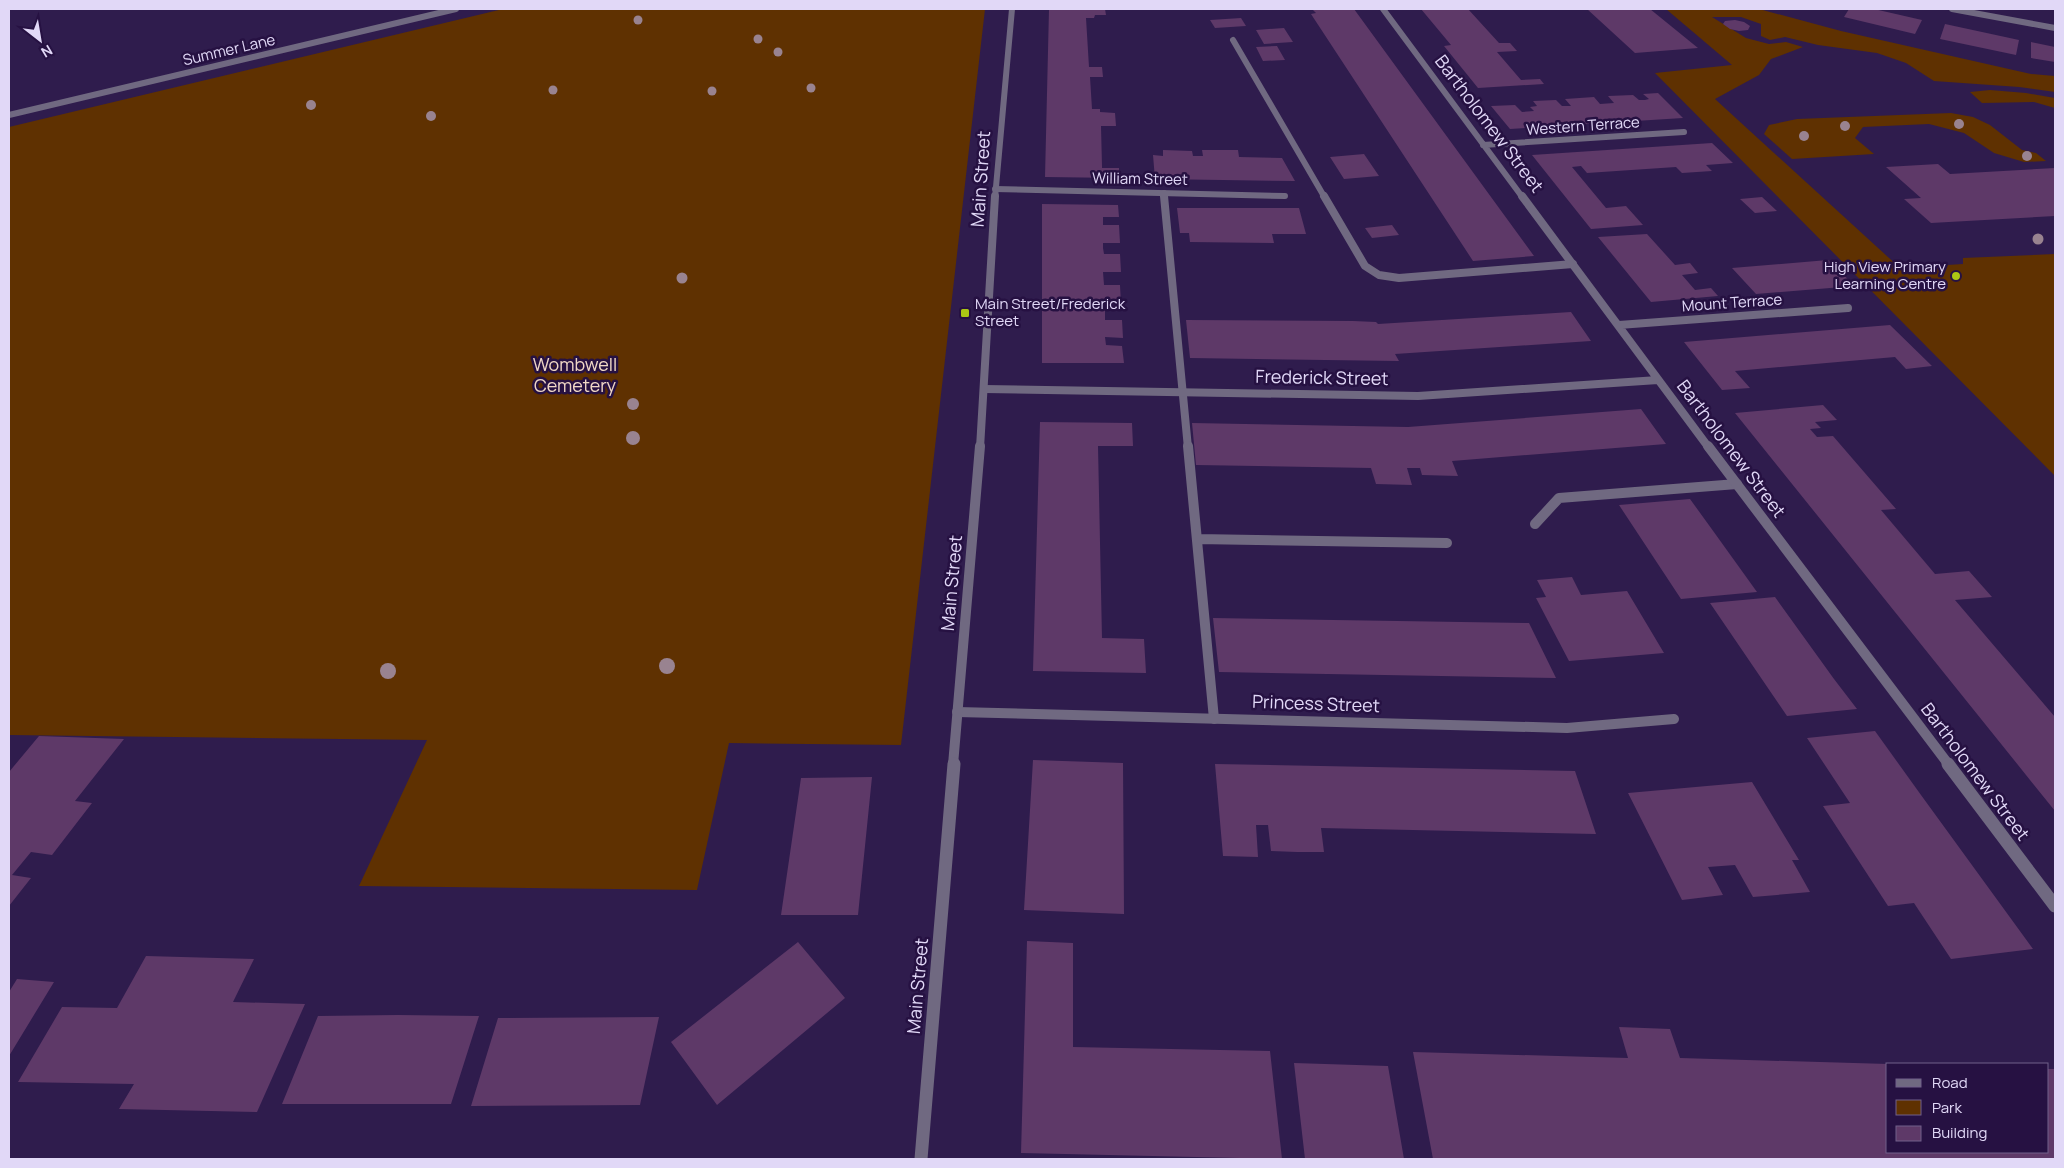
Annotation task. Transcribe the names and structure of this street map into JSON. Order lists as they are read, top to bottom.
{
  "streets": {
    "street": [
      "Summer Lane",
      "Bartholomew Street",
      "Western Terrace",
      "Main Street",
      "William Street",
      "Mount Terrace",
      "Frederick Street",
      "Princess Street"
    ]
  },
  "crossings": [
    ["Bartholomew Street", "Western Terrace"],
    ["Bartholomew Street", "Mount Terrace"],
    ["Bartholomew Street", "Frederick Street"],
    ["Main Street", "William Street"],
    ["Main Street", "Frederick Street"],
    ["Main Street", "Princess Street"]
  ],
  "parks": ["Wombwell Cemetery"],
  "places": {
    "other": ["High View Primary Learning Centre"],
    "transit": ["Main Street/Frederick Street"]
  },
  "legend": ["Road", "Park", "Building"],
  "north": "bottom right"
}
